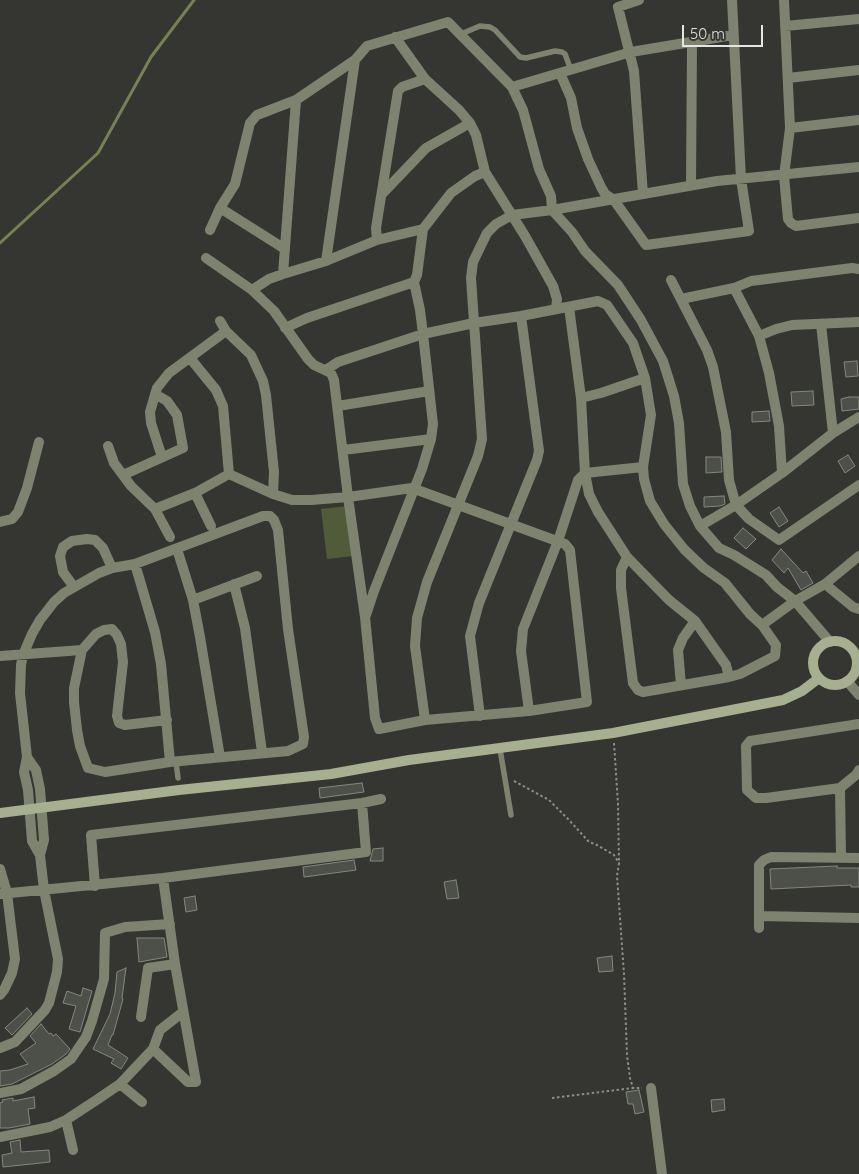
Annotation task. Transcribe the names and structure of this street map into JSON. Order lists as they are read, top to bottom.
{
  "scale_bar": "50 m"
}
